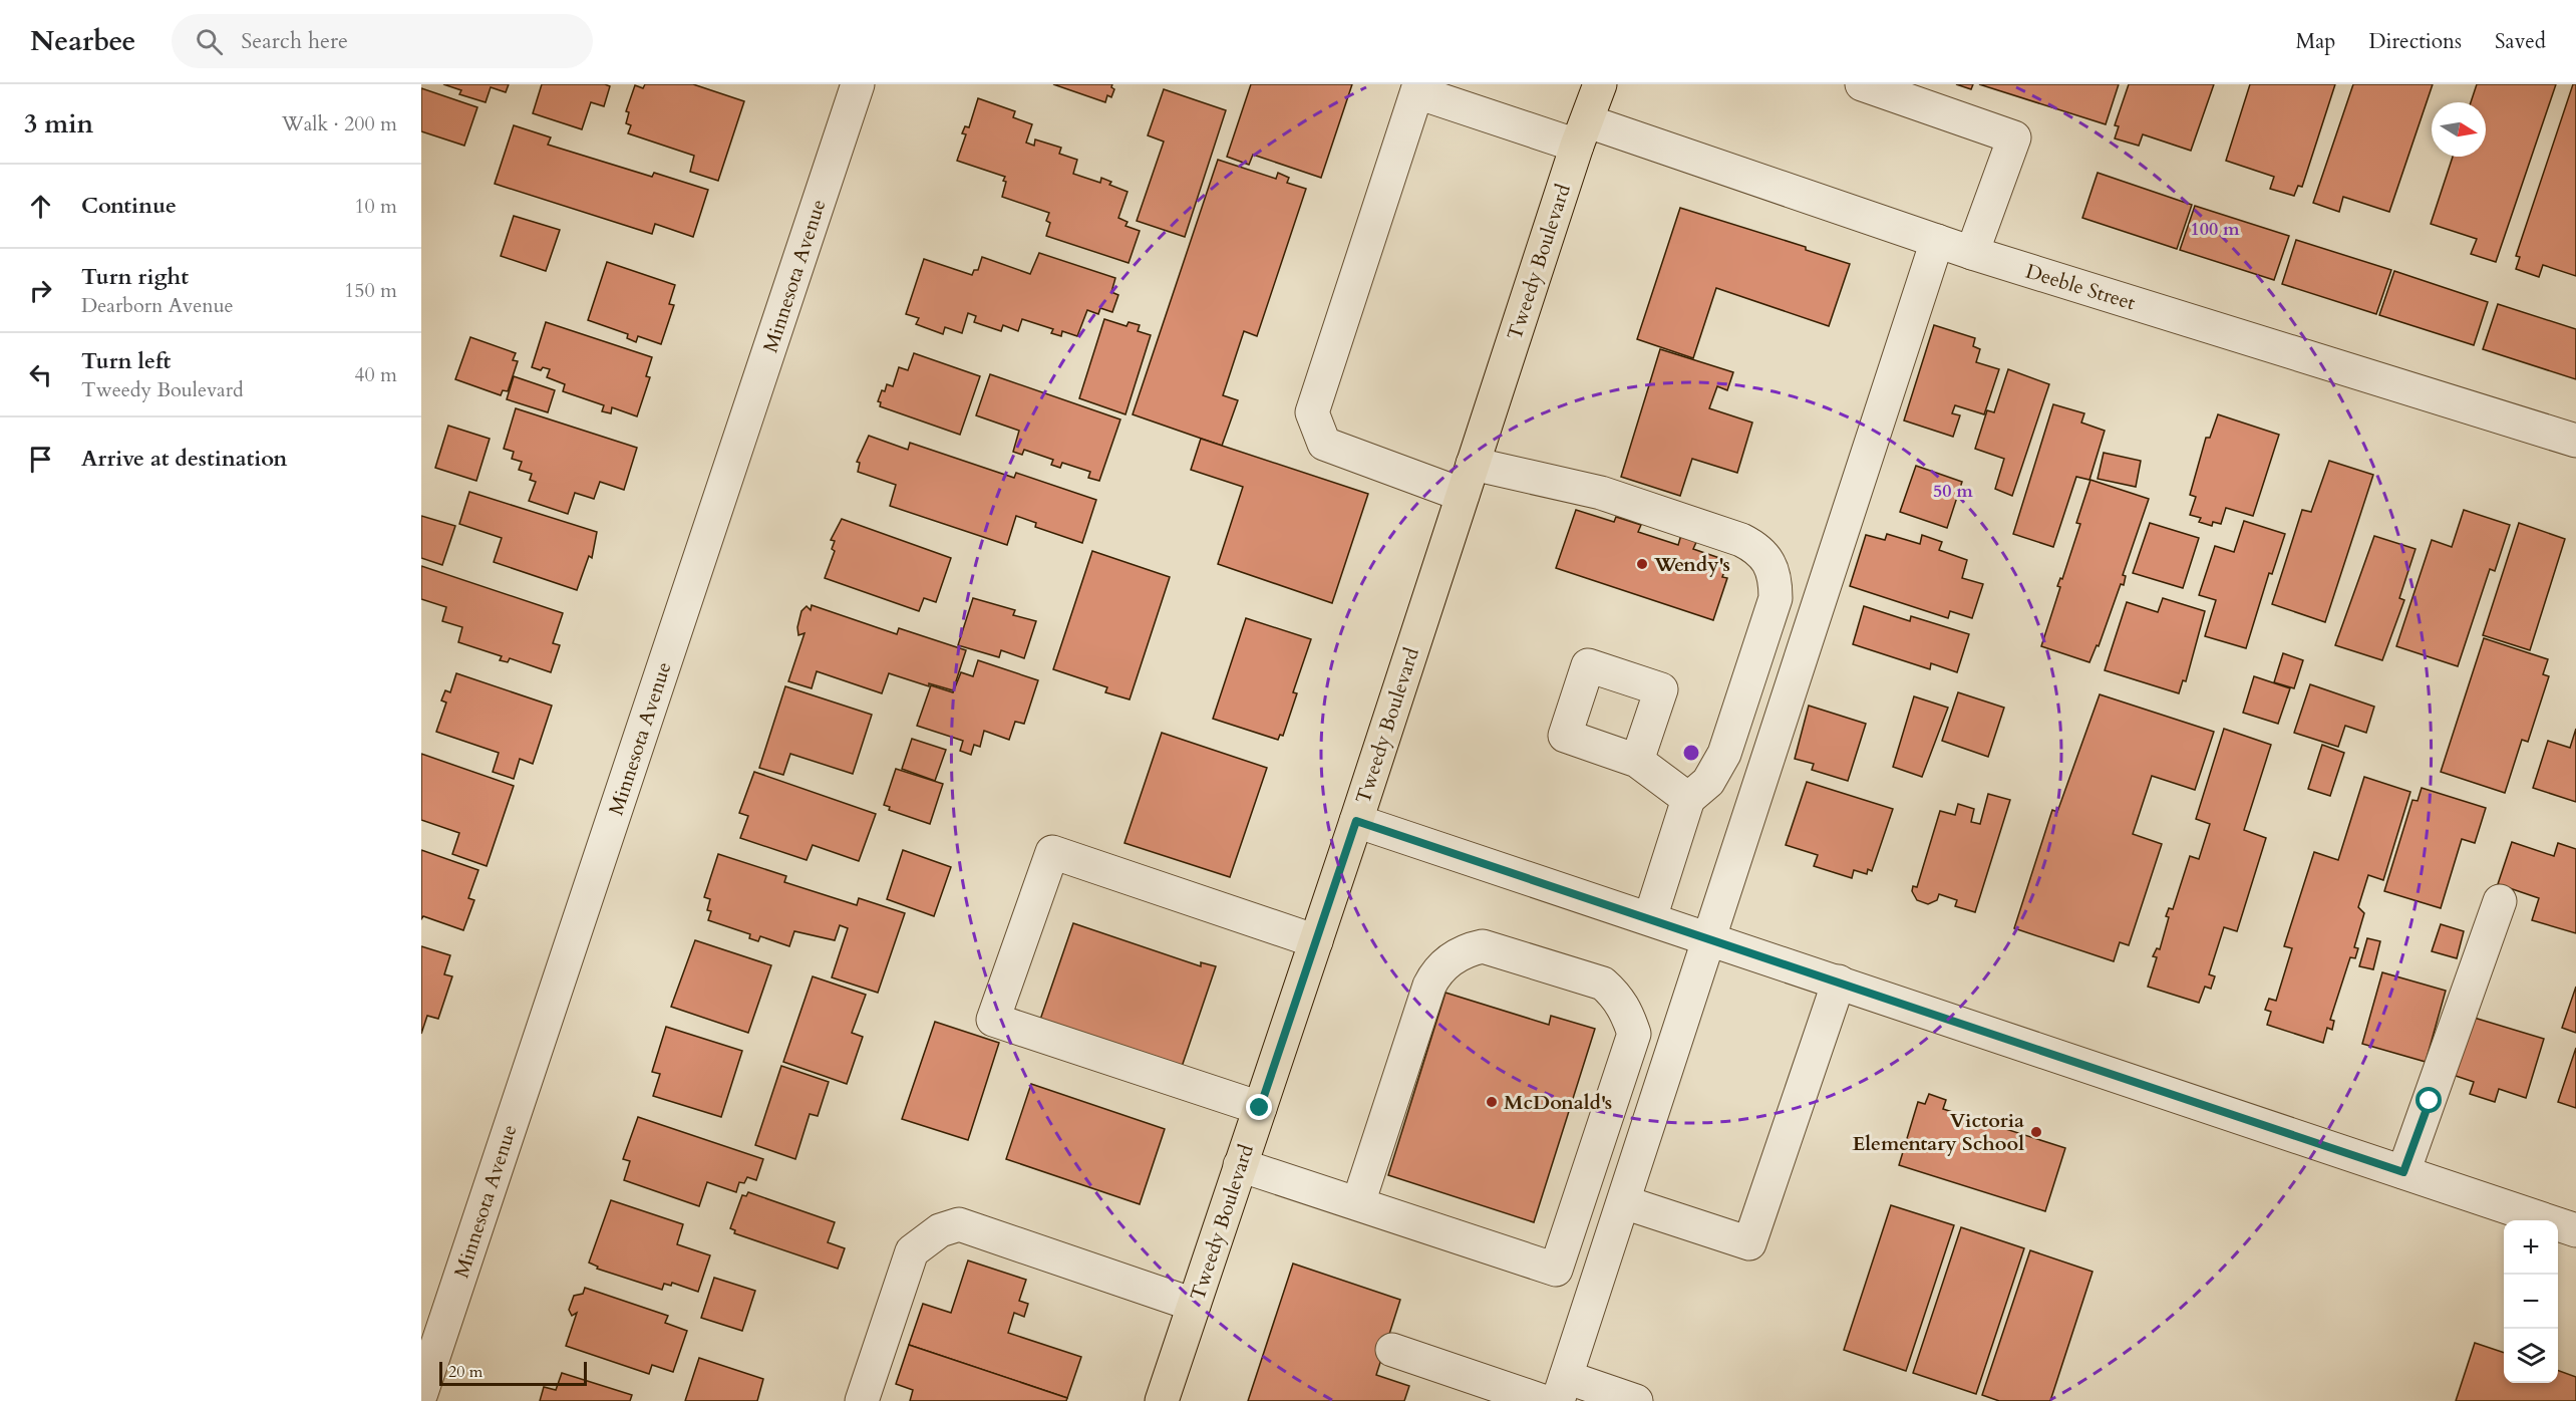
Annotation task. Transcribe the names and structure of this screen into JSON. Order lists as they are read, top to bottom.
{
  "streets": {
    "main road": ["Tweedy Boulevard"],
    "street": ["Minnesota Avenue", "Deeble Street"]
  },
  "crossings": [
    ["Tweedy Boulevard", "Deeble Street"]
  ],
  "places": ["Wendy's", "McDonald's", "Victoria Elementary School"],
  "scale_bar": "20 m",
  "north": "right",
  "page": {
    "header": "Nearbee",
    "search": "Search here",
    "nav": ["Map", "Directions", "Saved"],
    "heading": ["3 min", "Walk · 200 m"],
    "list": [
      ["Continue", "10 m"],
      ["Turn right", "Dearborn Avenue", "150 m"],
      ["Turn left", "Tweedy Boulevard", "40 m"],
      "Arrive at destination"
    ],
    "map_buttons": ["+", "−"],
    "scale": "20 m"
  },
  "rings": ["100 m", "50 m"]
}
